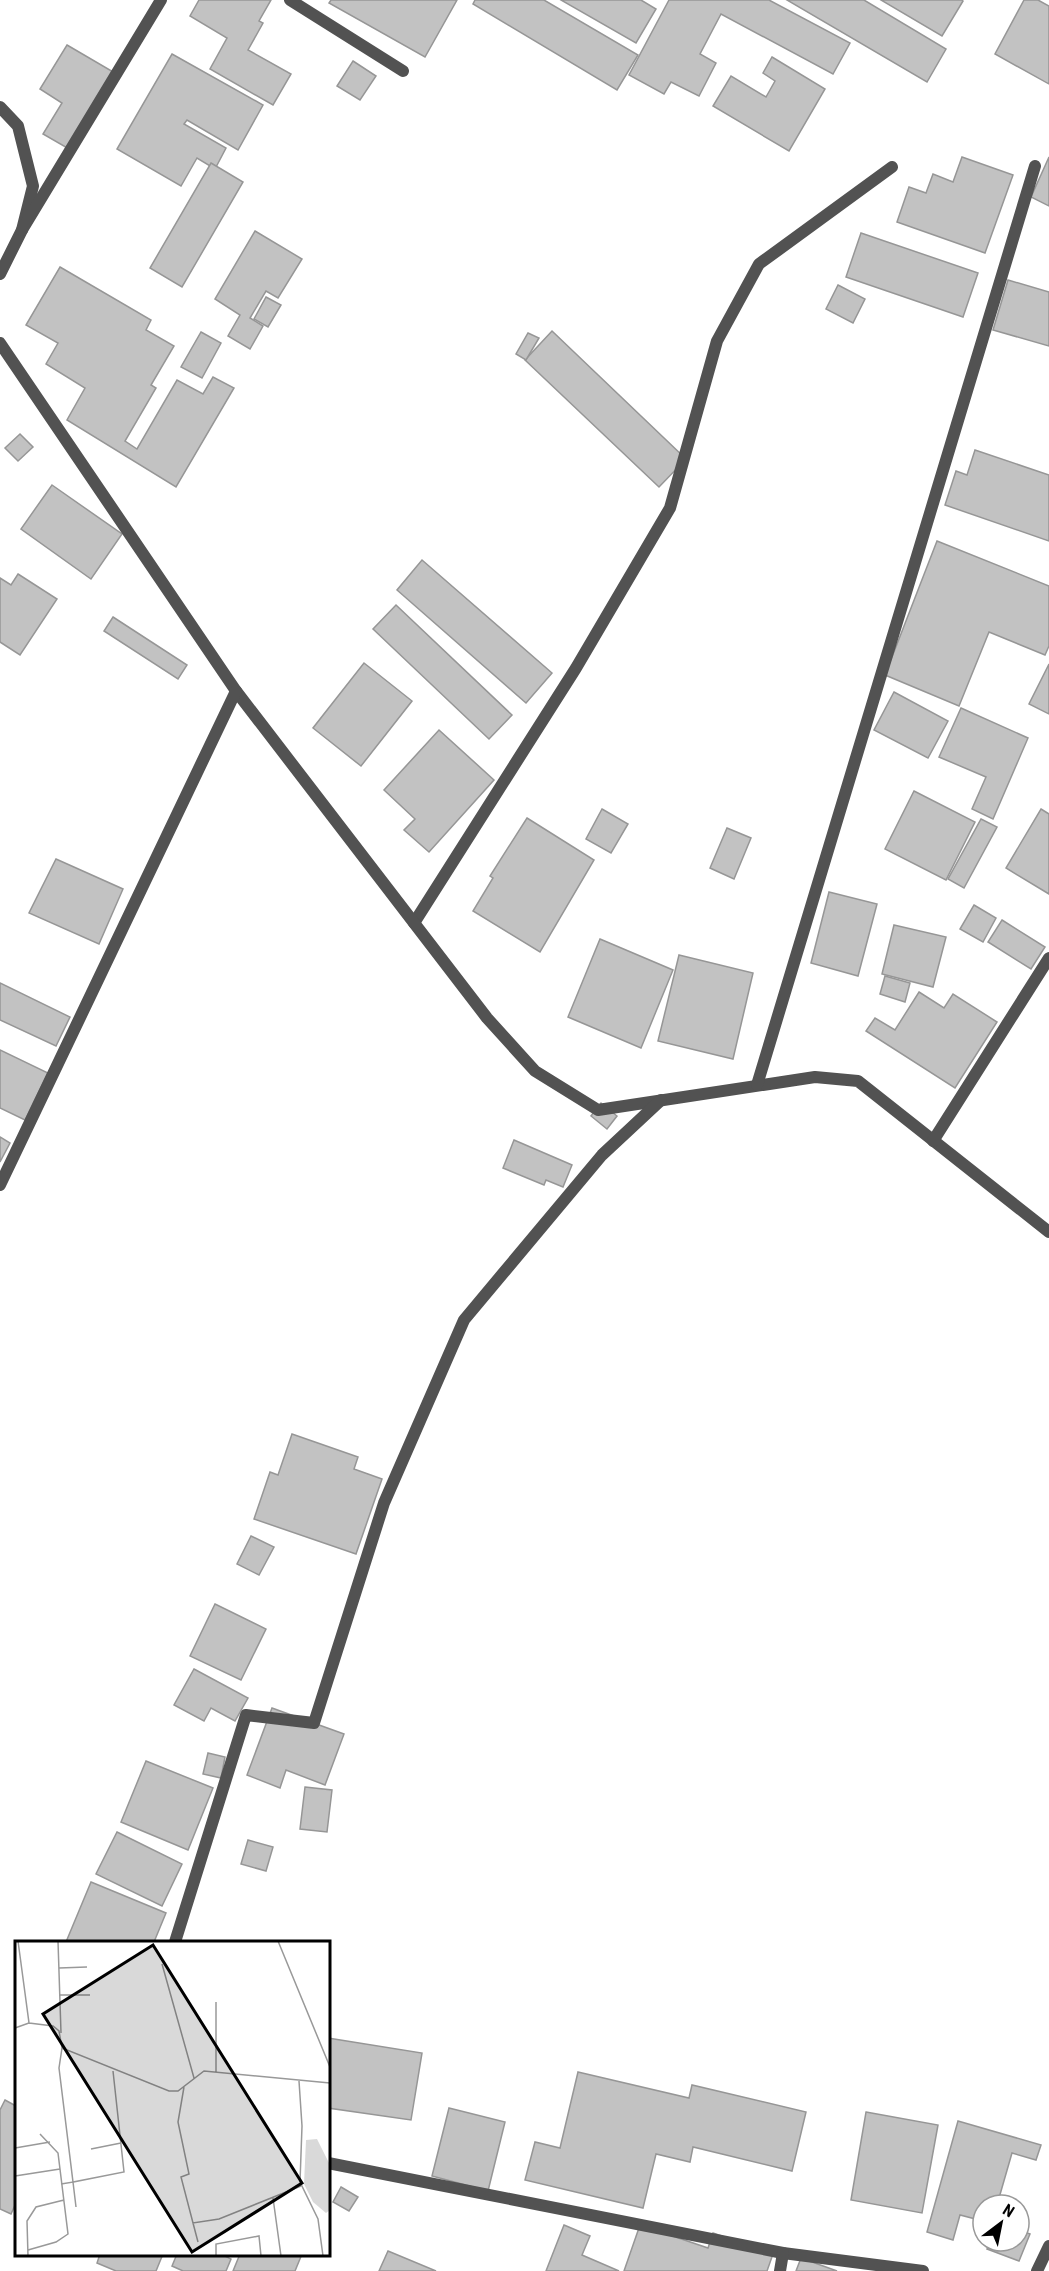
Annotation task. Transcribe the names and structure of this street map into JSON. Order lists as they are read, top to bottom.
{
  "north": "top right"
}
